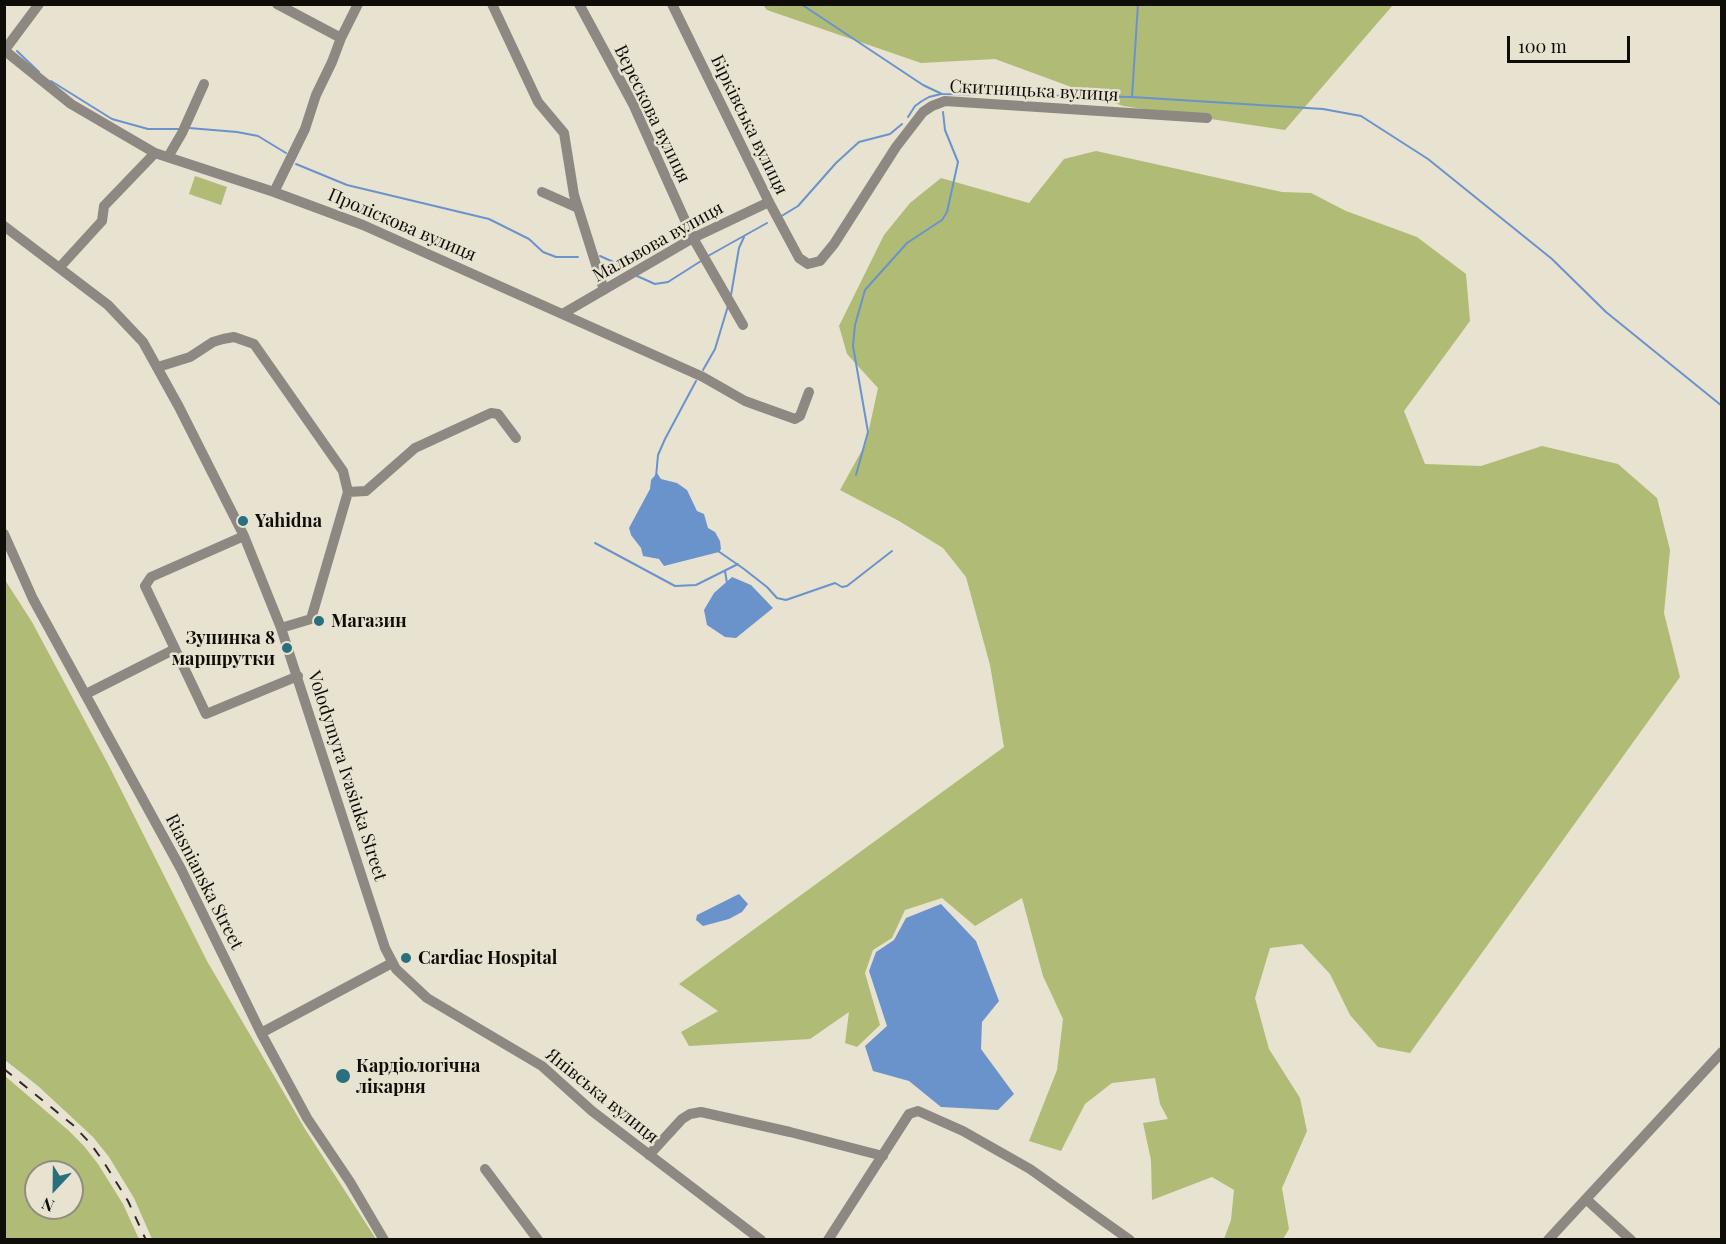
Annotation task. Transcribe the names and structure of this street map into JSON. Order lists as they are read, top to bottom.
{
  "streets": {
    "street": [
      "Скитницька вулиця",
      "Верескова вулиця",
      "Бірківська вулиця",
      "Проліскова вулиця",
      "Мальвова вулиця",
      "Volodymyra Ivasiuka Street",
      "Riasnianska Street",
      "Янівська вулиця"
    ]
  },
  "crossings": [
    ["Скитницька вулиця", "Бірківська вулиця"],
    ["Верескова вулиця", "Мальвова вулиця"],
    ["Бірківська вулиця", "Мальвова вулиця"],
    ["Проліскова вулиця", "Мальвова вулиця"],
    ["Volodymyra Ivasiuka Street", "Янівська вулиця"]
  ],
  "places": [
    "Yahidna",
    "Магазин",
    "Зупинка 8 маршрутки",
    "Cardiac Hospital",
    "Кардіологічна лікарня"
  ],
  "scale_bar": "100 m",
  "north": "bottom"
}
